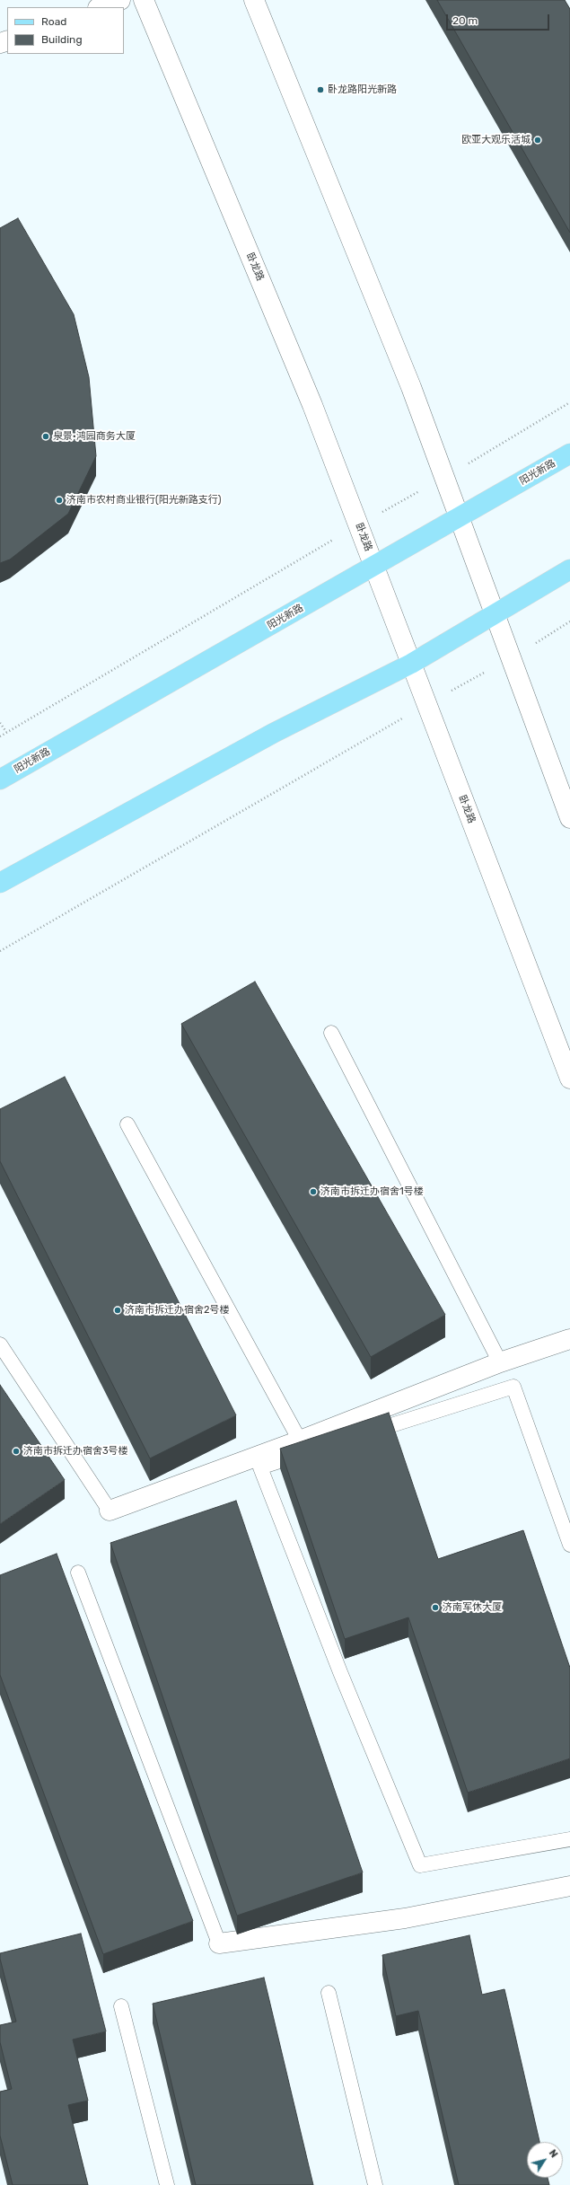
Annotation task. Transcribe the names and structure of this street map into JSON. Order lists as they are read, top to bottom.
{
  "streets": {
    "main road": ["卧龙路", "阳光新路"]
  },
  "crossings": [
    ["卧龙路", "阳光新路"]
  ],
  "places": [
    "卧龙路阳光新路",
    "欧亚大观乐活城",
    "泉景·鸿园商务大厦",
    "济南市农村商业银行(阳光新路支行)",
    "济南市拆迁办宿舍1号楼",
    "济南市拆迁办宿舍2号楼",
    "济南市拆迁办宿舍3号楼",
    "济南军休大厦"
  ],
  "legend": ["Road", "Building"],
  "scale_bar": "20 m",
  "north": "top right"
}
